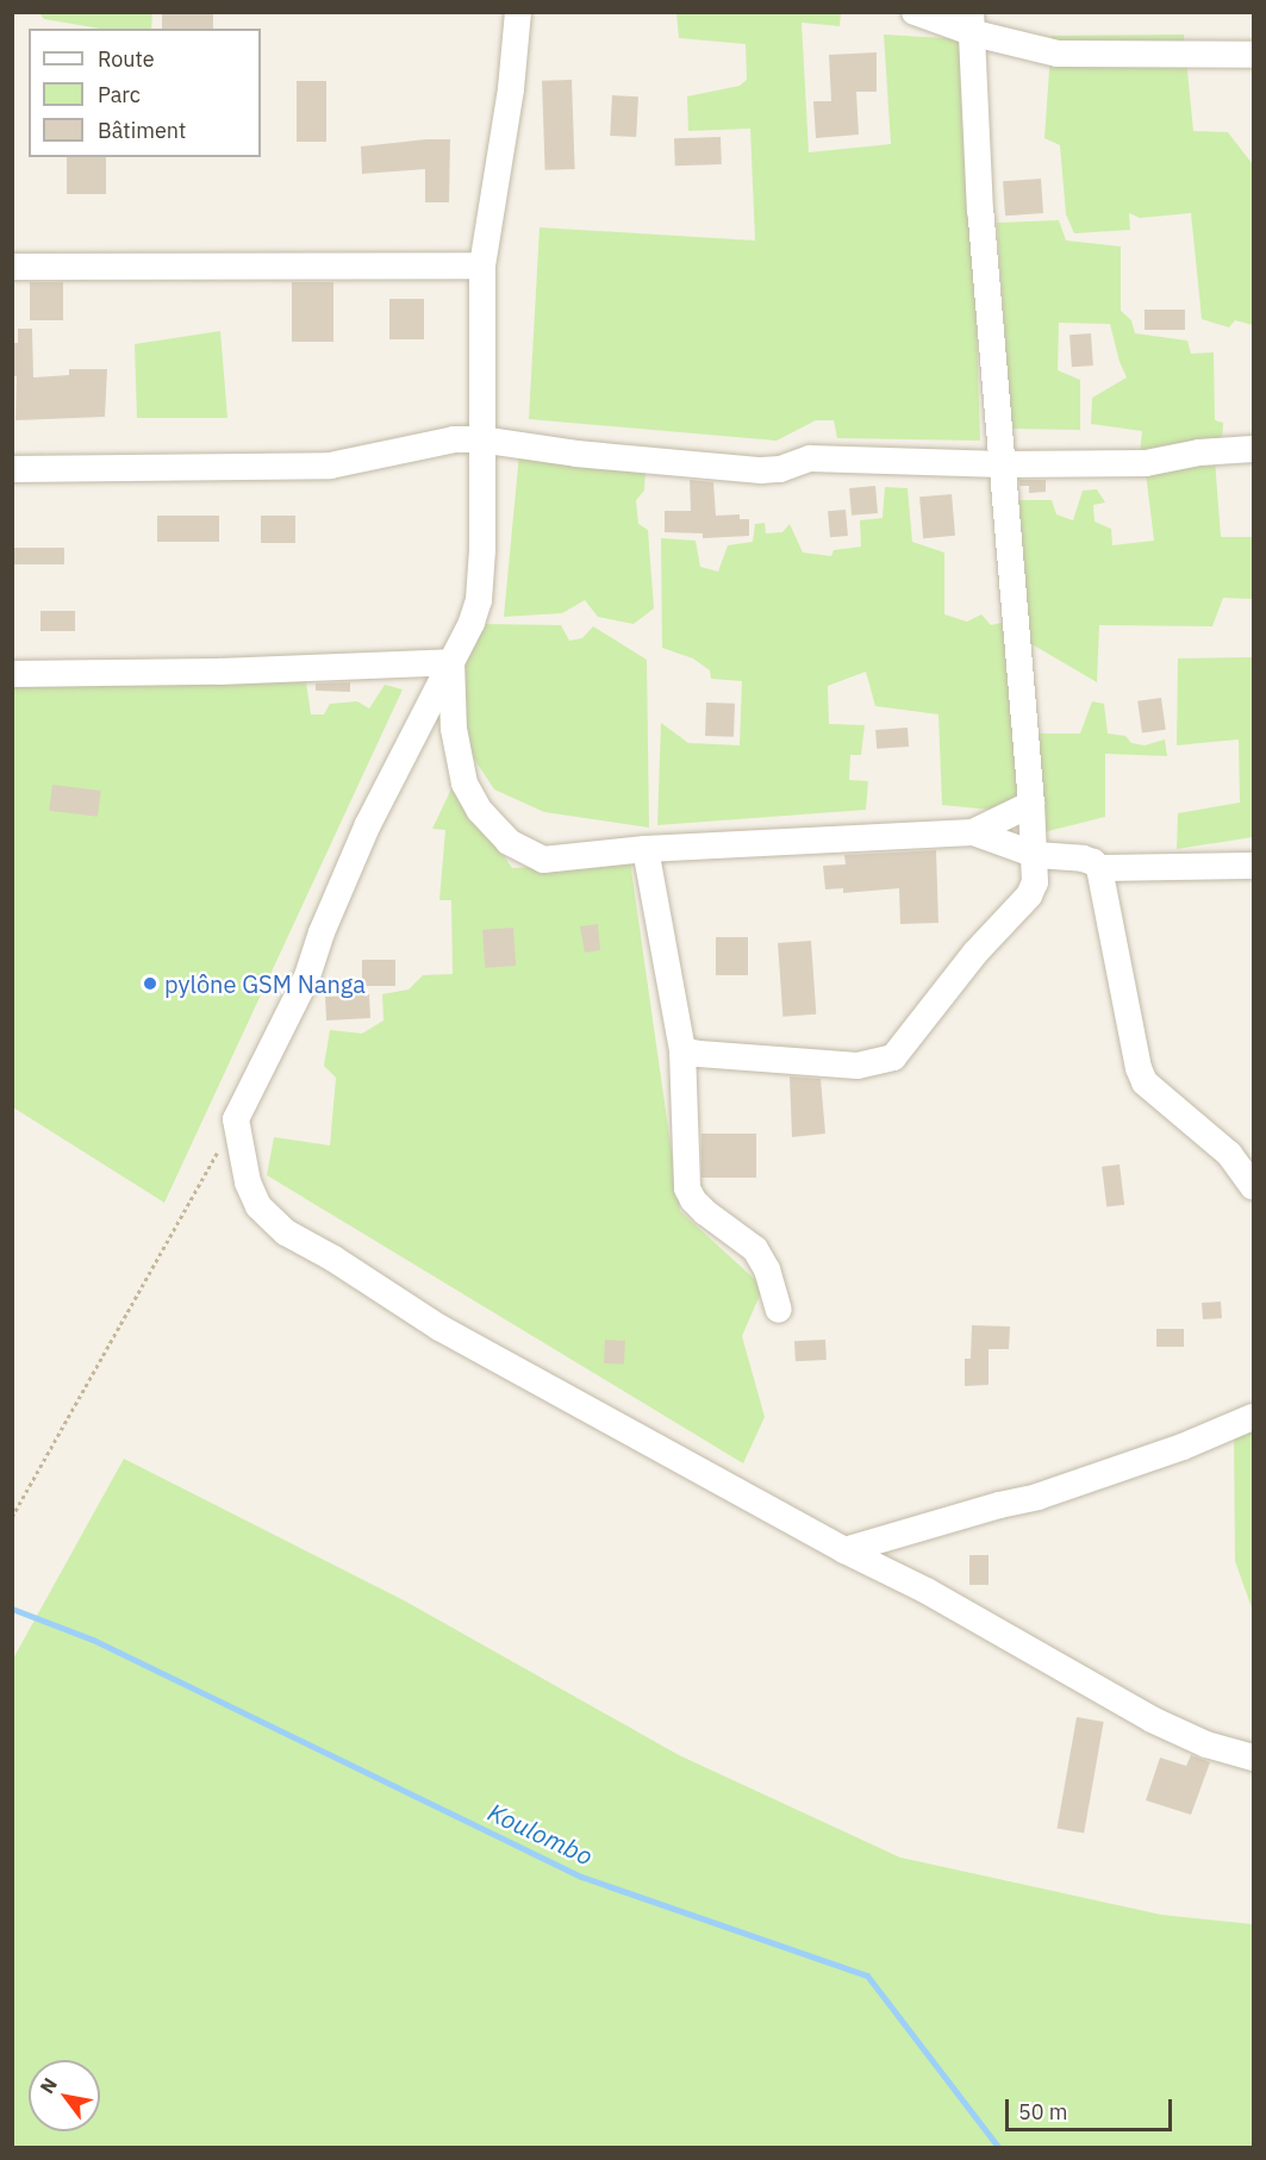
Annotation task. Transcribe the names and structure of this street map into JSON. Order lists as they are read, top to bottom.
{
  "water": ["Koulombo"],
  "places": ["pylône GSM Nanga"],
  "legend": ["Route", "Parc", "Bâtiment"],
  "scale_bar": "50 m",
  "north": "top left"
}
